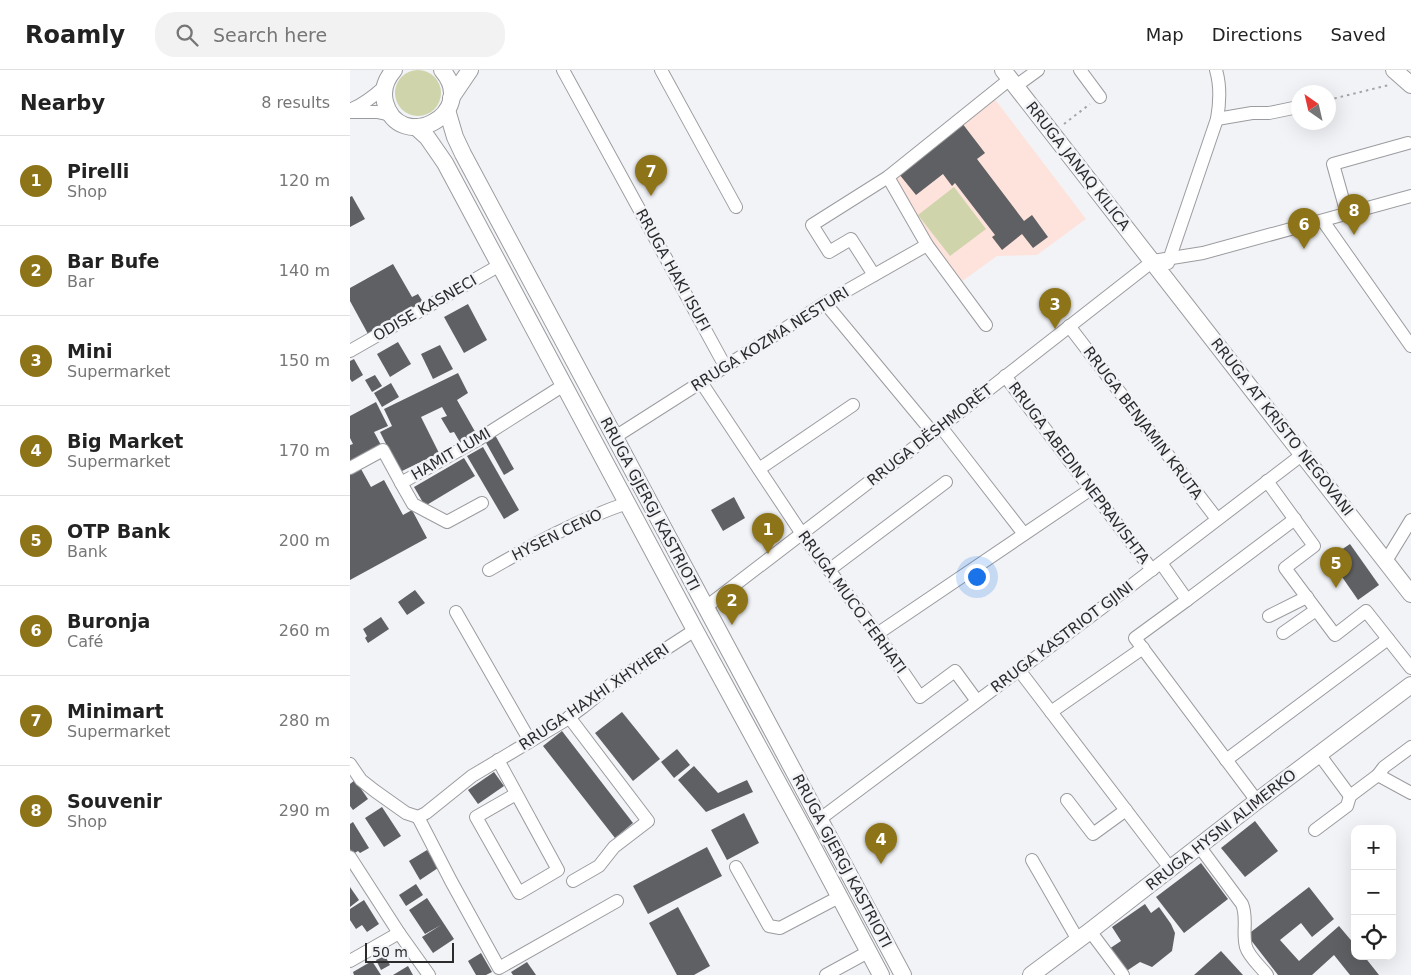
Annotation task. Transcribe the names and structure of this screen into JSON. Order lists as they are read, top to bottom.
{
  "streets": {
    "main road": [
      "RRUGA JANAQ KILICA",
      "RRUGA AT KRISTO NEGOVANI",
      "RRUGA GJERGJ KASTRIOTI",
      "RRUGA HYSNI ALIMERKO"
    ],
    "street": [
      "RRUGA HAKI ISUFI",
      "ODISE KASNECI",
      "RRUGA KOZMA NESTURI",
      "RRUGA BENJAMIN KRUTA",
      "RRUGA DËSHMORËT",
      "HAMIT LUMI",
      "RRUGA ABEDIN NEPRAVISHTA",
      "HYSEN CENO",
      "RRUGA MUCO FERHATI",
      "RRUGA KASTRIOT GJINI",
      "RRUGA HAXHI XHYHERI"
    ]
  },
  "crossings": [
    ["RRUGA JANAQ KILICA", "RRUGA AT KRISTO NEGOVANI"],
    ["RRUGA JANAQ KILICA", "RRUGA DËSHMORËT"],
    ["RRUGA HAKI ISUFI", "RRUGA KOZMA NESTURI"],
    ["ODISE KASNECI", "RRUGA GJERGJ KASTRIOTI"],
    ["RRUGA KOZMA NESTURI", "RRUGA GJERGJ KASTRIOTI"],
    ["RRUGA KOZMA NESTURI", "RRUGA MUCO FERHATI"],
    ["RRUGA BENJAMIN KRUTA", "RRUGA DËSHMORËT"],
    ["RRUGA BENJAMIN KRUTA", "RRUGA KASTRIOT GJINI"],
    ["RRUGA AT KRISTO NEGOVANI", "RRUGA DËSHMORËT"],
    ["RRUGA AT KRISTO NEGOVANI", "RRUGA KASTRIOT GJINI"],
    ["RRUGA DËSHMORËT", "RRUGA ABEDIN NEPRAVISHTA"],
    ["RRUGA DËSHMORËT", "RRUGA GJERGJ KASTRIOTI"],
    ["RRUGA DËSHMORËT", "RRUGA MUCO FERHATI"],
    ["HAMIT LUMI", "RRUGA GJERGJ KASTRIOTI"],
    ["RRUGA ABEDIN NEPRAVISHTA", "RRUGA KASTRIOT GJINI"],
    ["RRUGA GJERGJ KASTRIOTI", "HYSEN CENO"],
    ["RRUGA GJERGJ KASTRIOTI", "RRUGA KASTRIOT GJINI"],
    ["RRUGA GJERGJ KASTRIOTI", "RRUGA HAXHI XHYHERI"],
    ["RRUGA MUCO FERHATI", "RRUGA KASTRIOT GJINI"]
  ],
  "scale_bar": "50 m",
  "north": "top left",
  "page": {
    "header": "Roamly",
    "search": "Search here",
    "nav": ["Map", "Directions", "Saved"],
    "heading": ["Nearby", "8 results"],
    "list": [
      {
        "mark": "1",
        "name": "Pirelli",
        "note": "Shop",
        "value": "120 m"
      },
      {
        "mark": "2",
        "name": "Bar Bufe",
        "note": "Bar",
        "value": "140 m"
      },
      {
        "mark": "3",
        "name": "Mini",
        "note": "Supermarket",
        "value": "150 m"
      },
      {
        "mark": "4",
        "name": "Big Market",
        "note": "Supermarket",
        "value": "170 m"
      },
      {
        "mark": "5",
        "name": "OTP Bank",
        "note": "Bank",
        "value": "200 m"
      },
      {
        "mark": "6",
        "name": "Buronja",
        "note": "Café",
        "value": "260 m"
      },
      {
        "mark": "7",
        "name": "Minimart",
        "note": "Supermarket",
        "value": "280 m"
      },
      {
        "mark": "8",
        "name": "Souvenir",
        "note": "Shop",
        "value": "290 m"
      }
    ],
    "pins": [
      "7",
      "8",
      "6",
      "3",
      "1",
      "5",
      "2",
      "4"
    ],
    "map_buttons": ["+", "−"],
    "scale": "50 m"
  }
}
